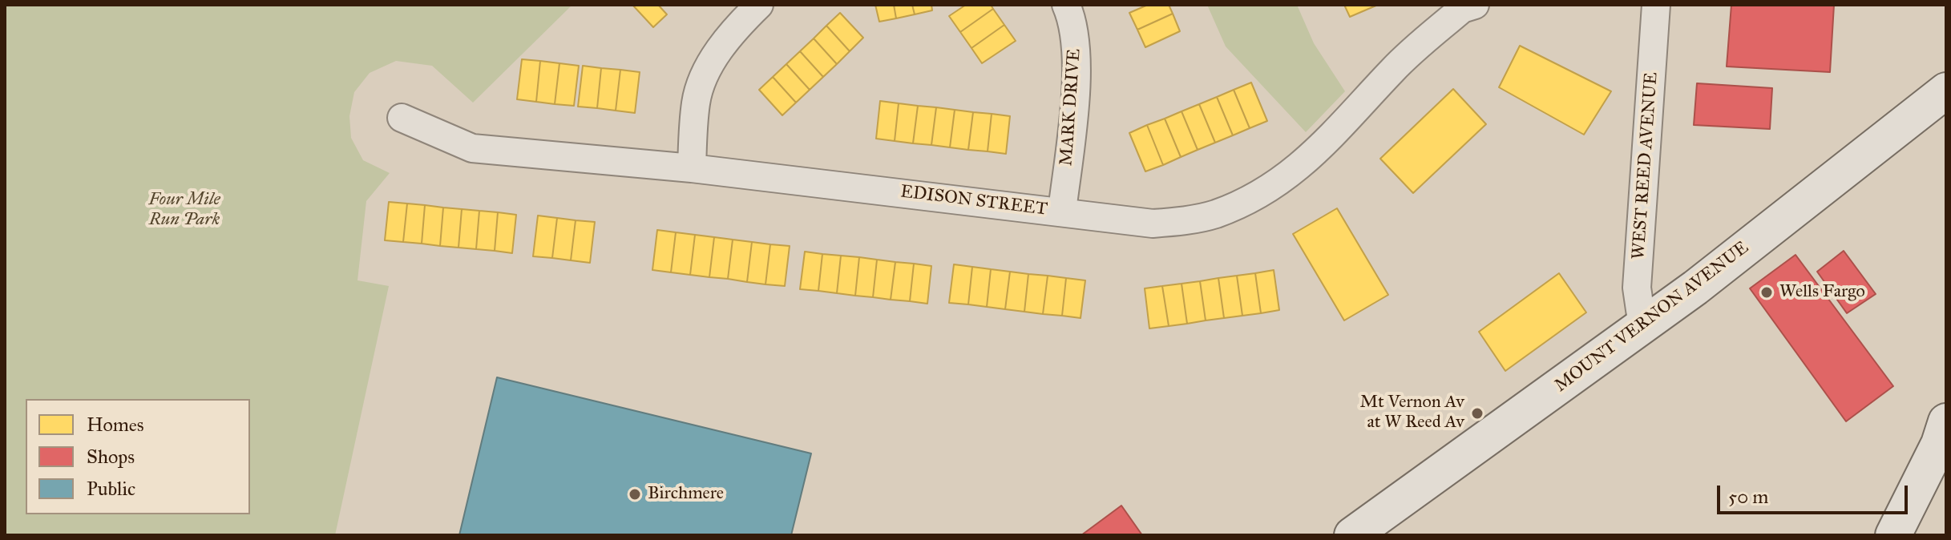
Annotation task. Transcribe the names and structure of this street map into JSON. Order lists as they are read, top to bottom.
{
  "streets": {
    "main road": ["MOUNT VERNON AVENUE"],
    "street": ["MARK DRIVE", "WEST REED AVENUE", "EDISON STREET"]
  },
  "crossings": [
    ["MARK DRIVE", "EDISON STREET"],
    ["WEST REED AVENUE", "MOUNT VERNON AVENUE"]
  ],
  "parks": ["Four Mile Run Park"],
  "places": ["Wells Fargo", "Mt Vernon Av at W Reed Av", "Birchmere"],
  "legend": ["Homes", "Shops", "Public"],
  "scale_bar": "50 m"
}
